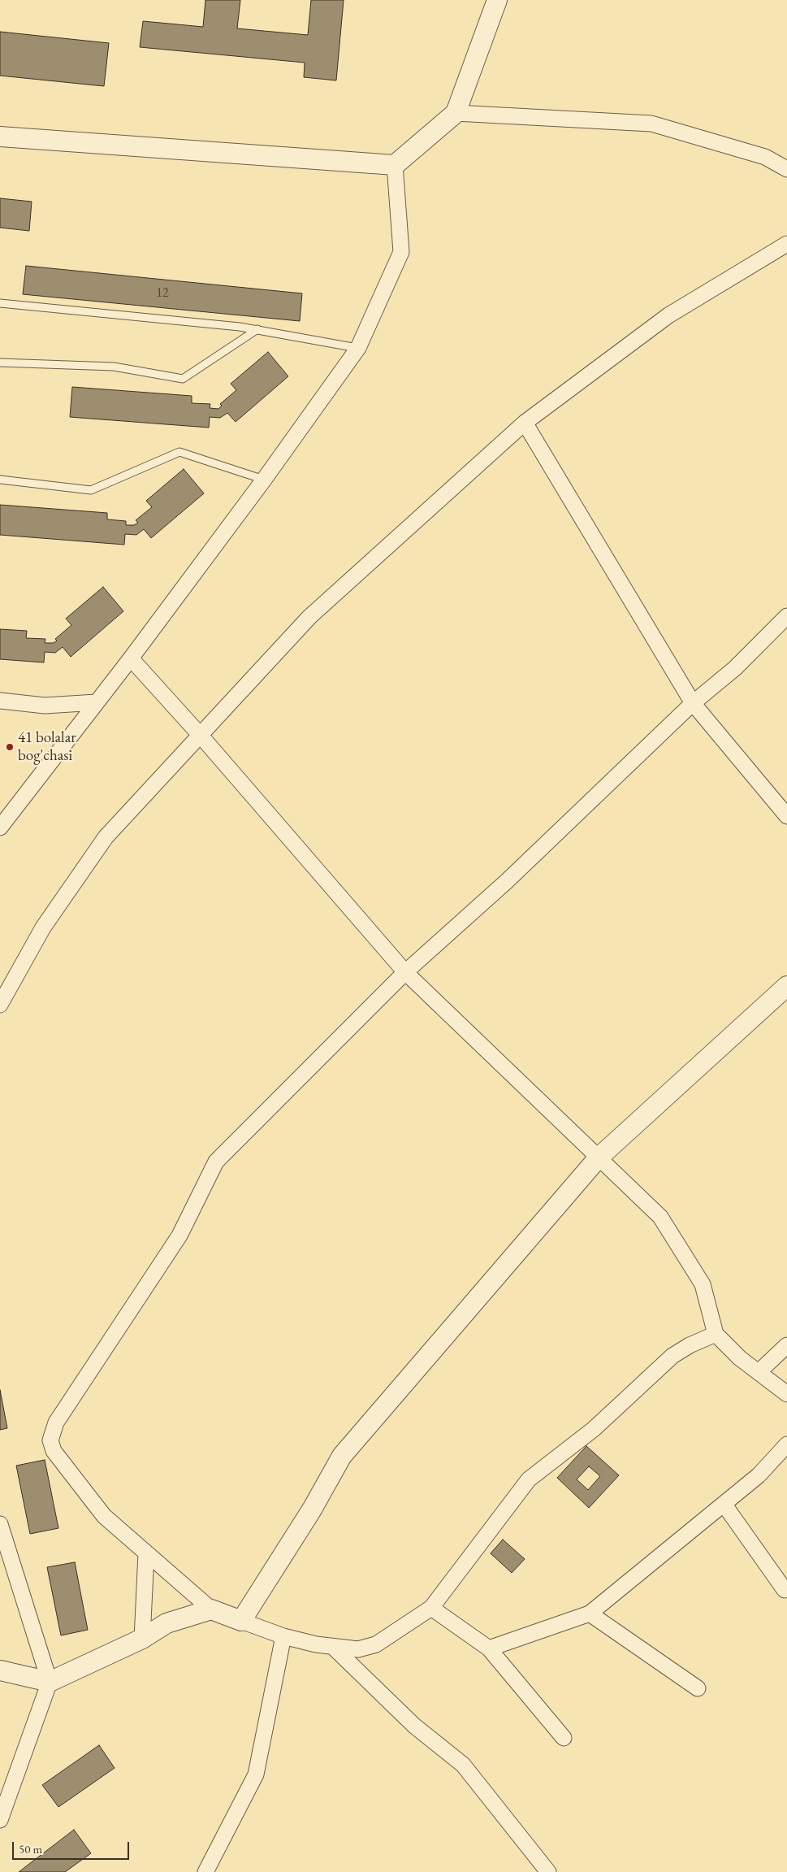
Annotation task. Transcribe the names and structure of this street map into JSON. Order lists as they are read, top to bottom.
{
  "places": ["41 bolalar bog'chasi"],
  "house_numbers": ["12"],
  "scale_bar": "50 m"
}
